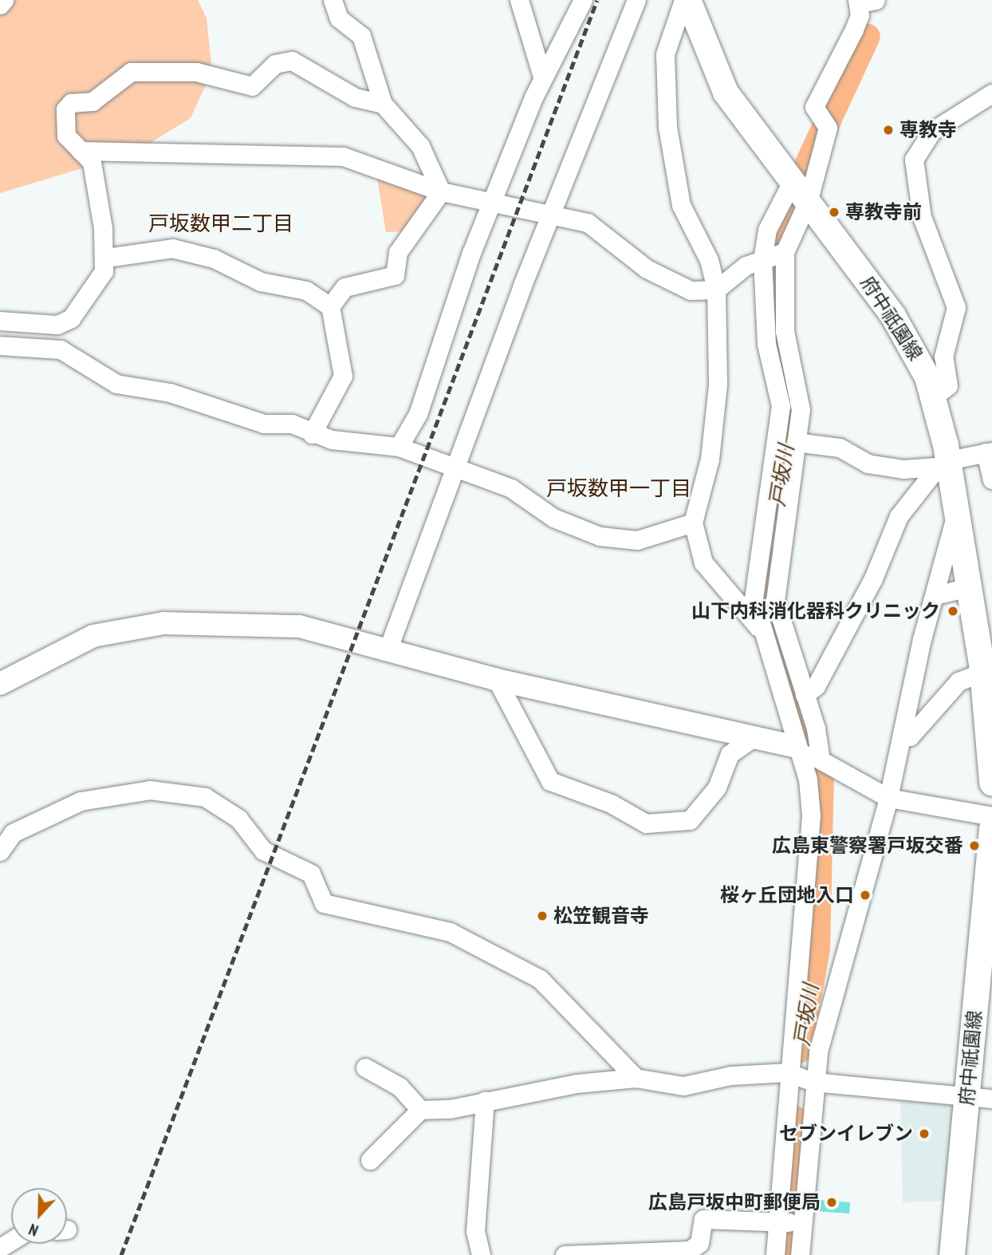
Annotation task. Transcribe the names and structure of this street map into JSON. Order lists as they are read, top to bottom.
{
  "streets": {
    "main road": ["府中祇園線"]
  },
  "districts": ["戸坂数甲二丁目", "戸坂数甲一丁目"],
  "water": ["戸坂川"],
  "places": [
    "専教寺",
    "専教寺前",
    "山下内科消化器科クリニック",
    "広島東警察署戸坂交番",
    "桜ヶ丘団地入口",
    "松笠観音寺",
    "セブンイレブン",
    "広島戸坂中町郵便局"
  ],
  "north": "bottom"
}
